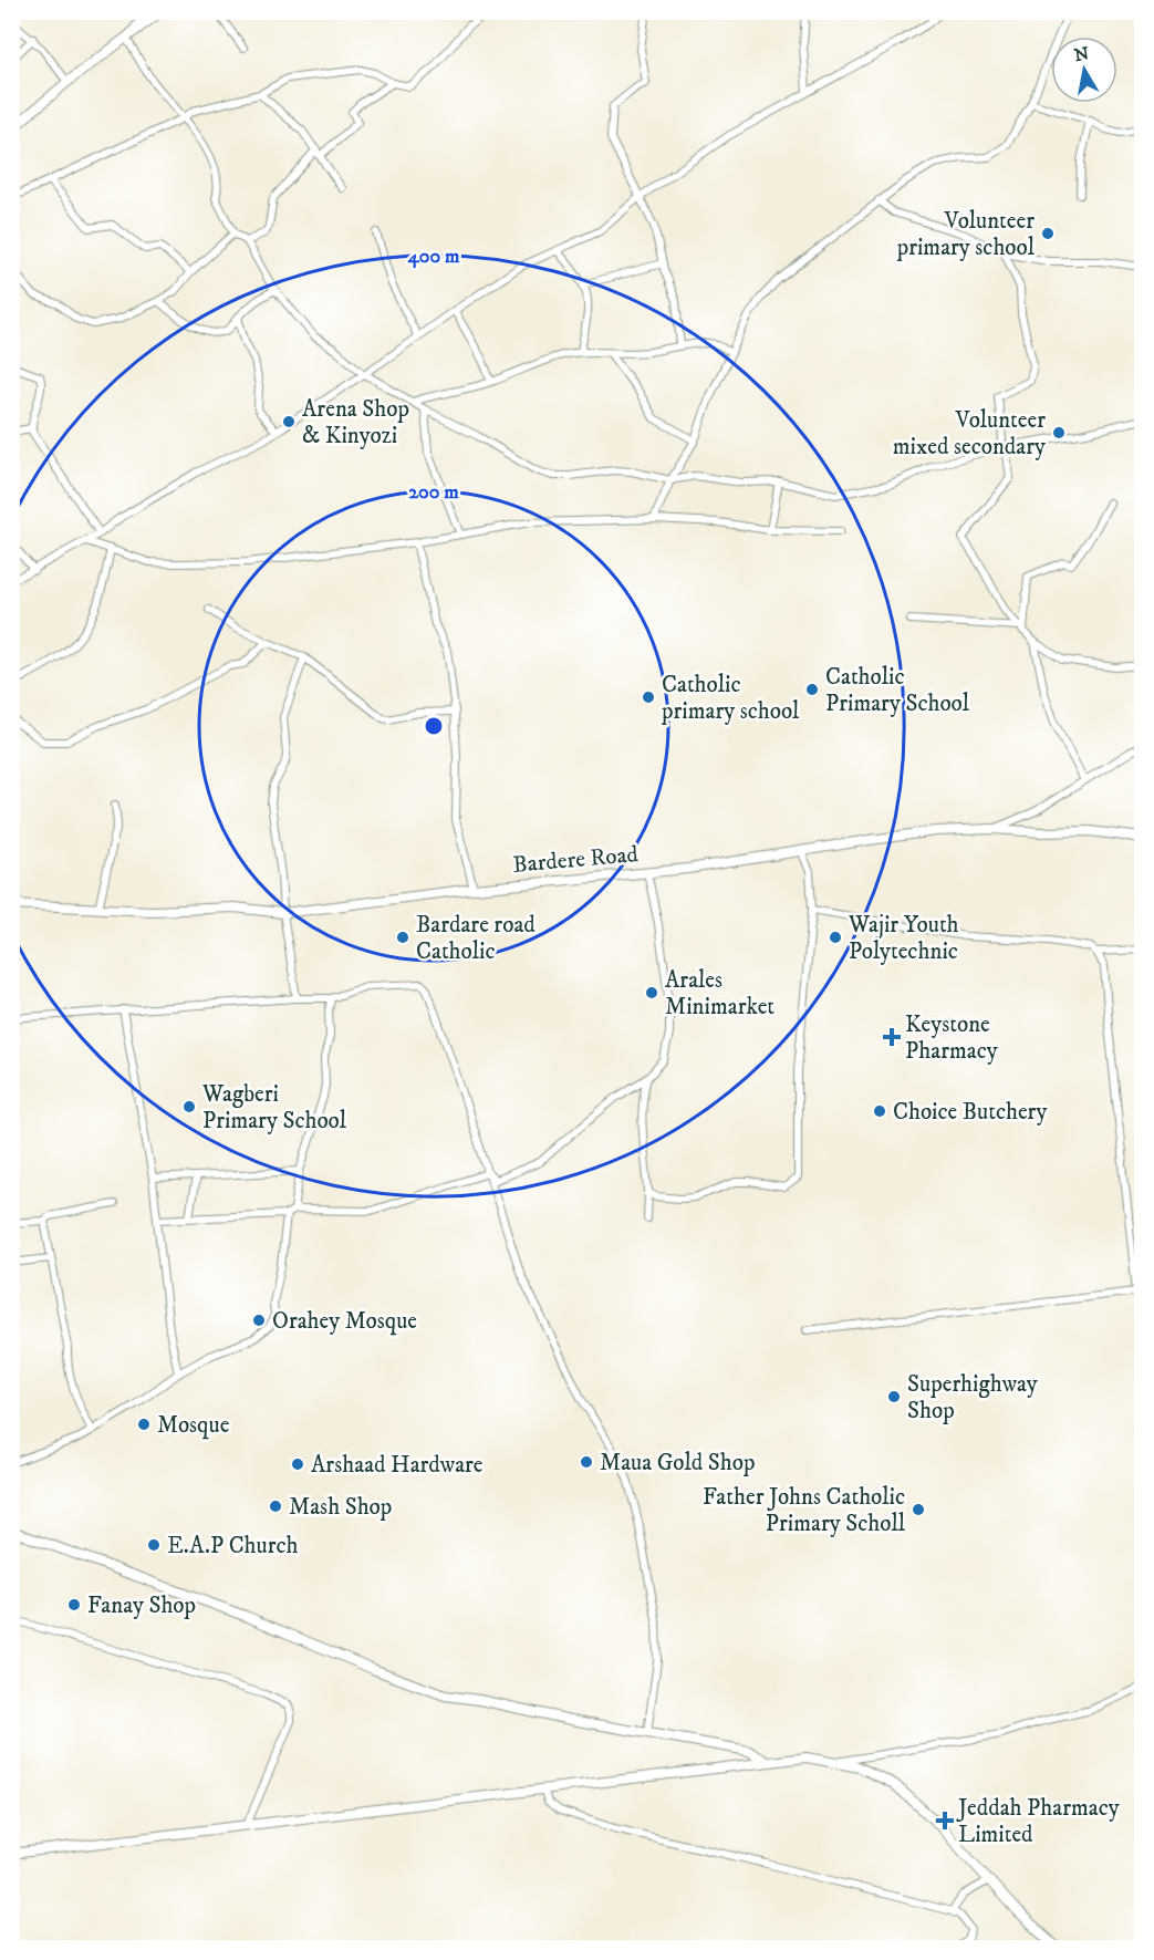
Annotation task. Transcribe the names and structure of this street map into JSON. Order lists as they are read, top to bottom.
{
  "streets": {
    "street": ["Bardere Road"]
  },
  "places": {
    "other": [
      "Volunteer primary school",
      "Arena Shop & Kinyozi",
      "Volunteer mixed secondary",
      "Catholic Primary School",
      "Catholic primary school",
      "Bardare road Catholic",
      "Wajir Youth Polytechnic",
      "Arales Minimarket",
      "Wagberi Primary School",
      "Choice Butchery",
      "Orahey Mosque",
      "Superhighway Shop",
      "Mosque",
      "Maua Gold Shop",
      "Arshaad Hardware",
      "Mash Shop",
      "Father Johns Catholic Primary Scholl",
      "E.A.P Church",
      "Fanay Shop"
    ],
    "health": ["Keystone Pharmacy", "Jeddah Pharmacy Limited"]
  },
  "north": "top",
  "rings": ["400 m", "200 m"]
}
